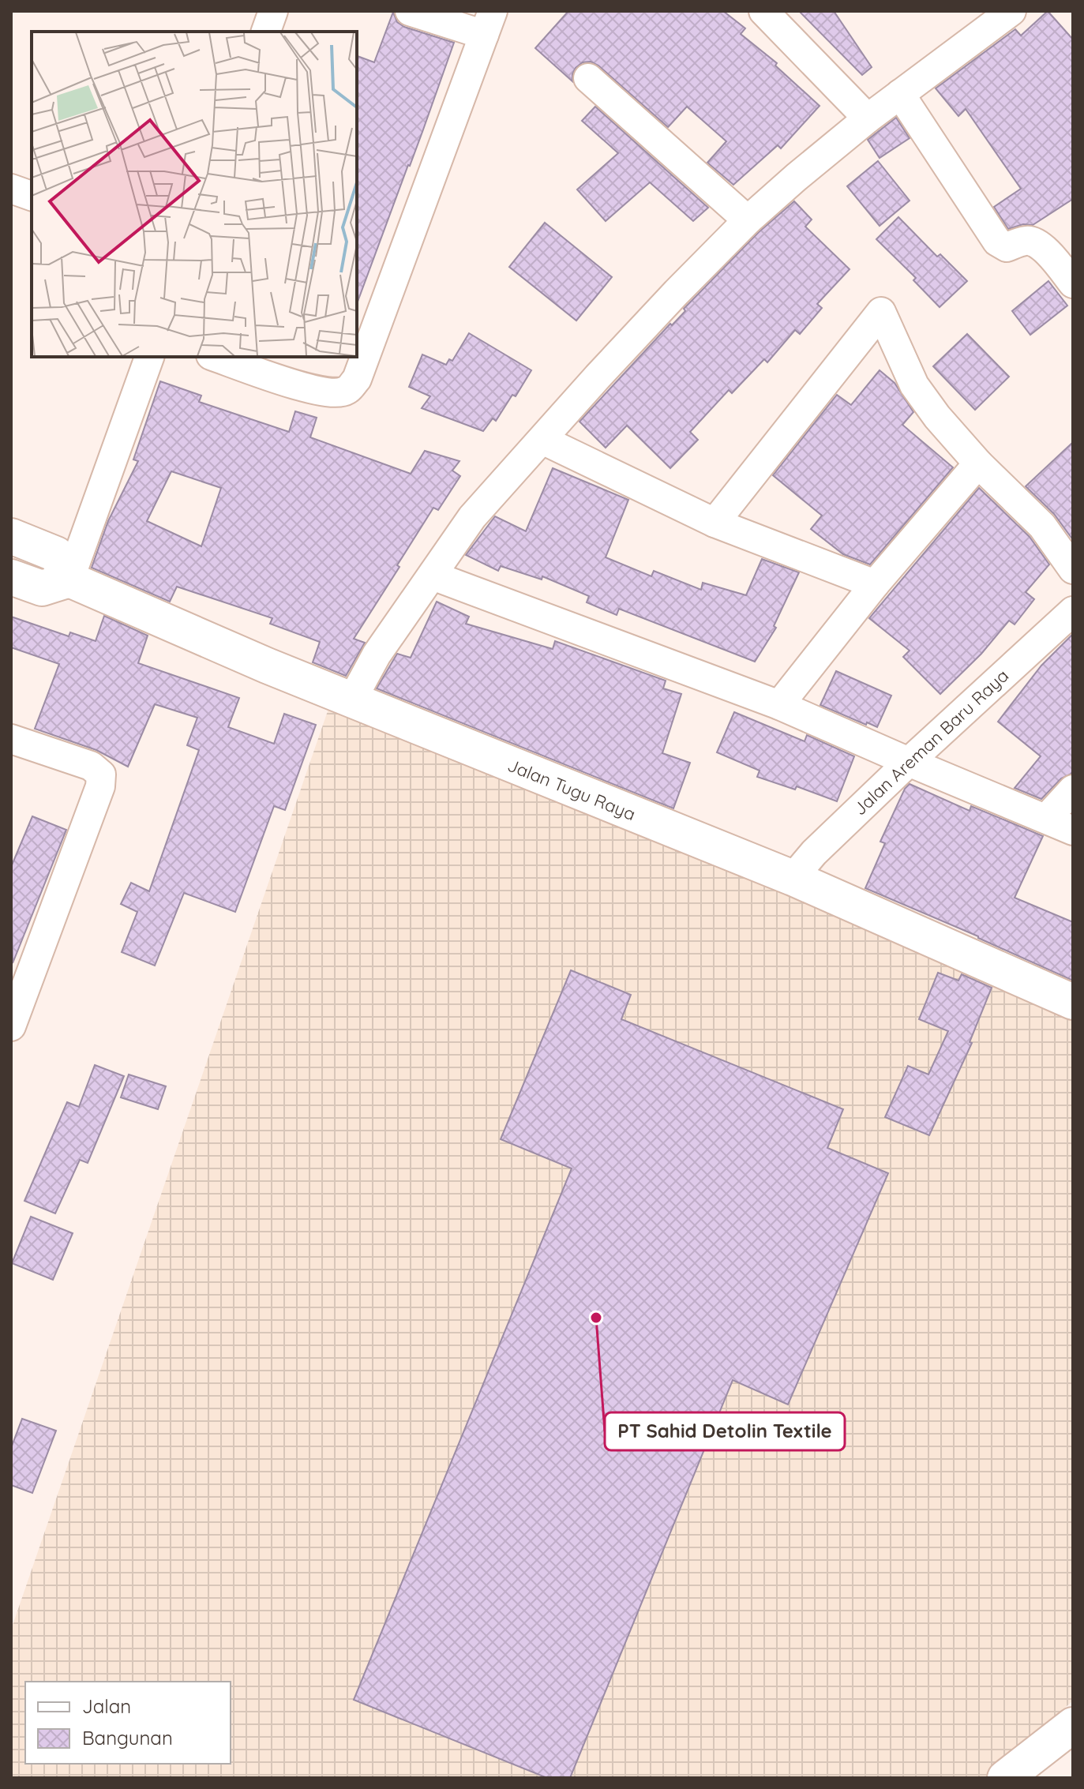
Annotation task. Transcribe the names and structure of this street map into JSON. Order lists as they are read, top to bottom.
{
  "streets": {
    "street": ["Jalan Areman Baru Raya", "Jalan Tugu Raya"]
  },
  "crossings": [
    ["Jalan Areman Baru Raya", "Jalan Tugu Raya"]
  ],
  "places": ["PT Sahid Detolin Textile"],
  "legend": ["Jalan", "Bangunan"]
}
